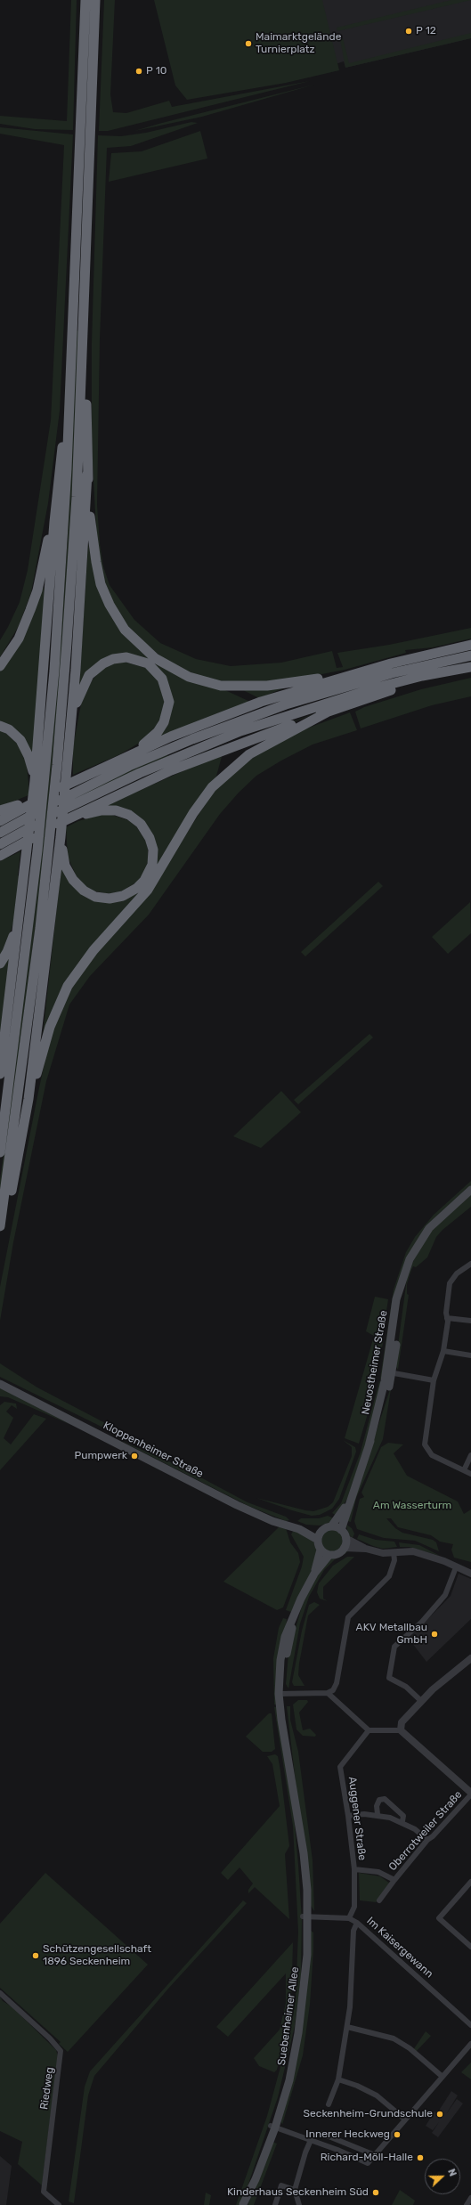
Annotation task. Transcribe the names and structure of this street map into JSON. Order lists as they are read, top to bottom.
{
  "streets": {
    "main road": ["Neuostheimer Straße", "Kloppenheimer Straße", "Suebenheimer Allee"],
    "street": [
      "Auggener Straße",
      "Oberrotweiler Straße",
      "Im Kaisergewann",
      "Riedweg"
    ]
  },
  "crossings": [
    ["Neuostheimer Straße", "Kloppenheimer Straße"],
    ["Neuostheimer Straße", "Suebenheimer Allee"],
    ["Kloppenheimer Straße", "Suebenheimer Allee"],
    ["Auggener Straße", "Oberrotweiler Straße"],
    ["Auggener Straße", "Im Kaisergewann"],
    ["Im Kaisergewann", "Suebenheimer Allee"]
  ],
  "parks": ["Am Wasserturm"],
  "places": [
    "P 12",
    "Maimarktgelände Turnierplatz",
    "P 10",
    "Pumpwerk",
    "AKV Metallbau GmbH",
    "Schützengesellschaft 1896 Seckenheim",
    "Seckenheim-Grundschule",
    "Innerer Heckweg",
    "Richard-Möll-Halle",
    "Kinderhaus Seckenheim Süd"
  ],
  "north": "right"
}
